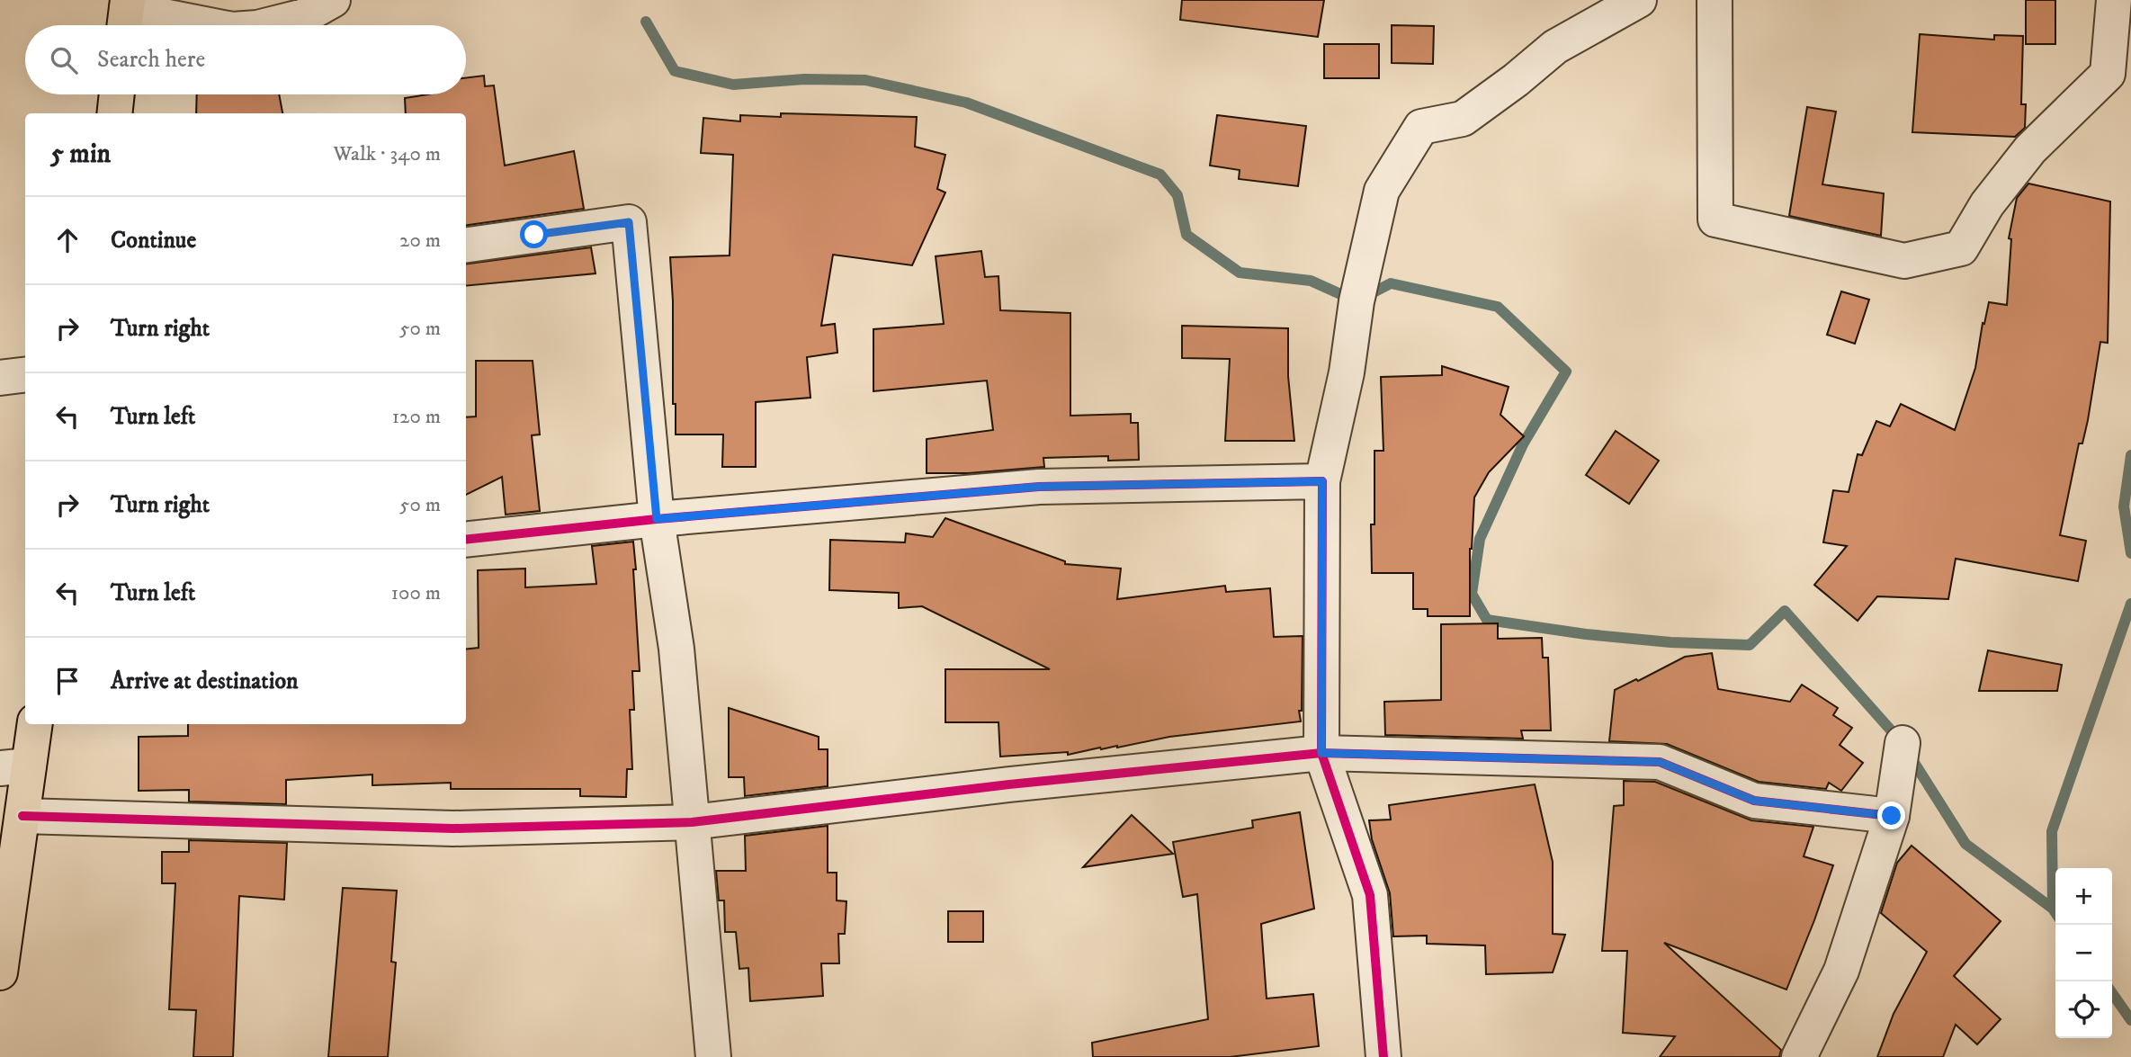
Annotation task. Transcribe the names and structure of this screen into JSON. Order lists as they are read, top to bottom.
{
  "page": {
    "search": "Search here",
    "heading": ["5 min", "Walk · 340 m"],
    "list": [
      ["Continue", "20 m"],
      ["Turn right", "50 m"],
      ["Turn left", "120 m"],
      ["Turn right", "50 m"],
      ["Turn left", "100 m"],
      "Arrive at destination"
    ],
    "map_buttons": ["+", "−"]
  }
}
